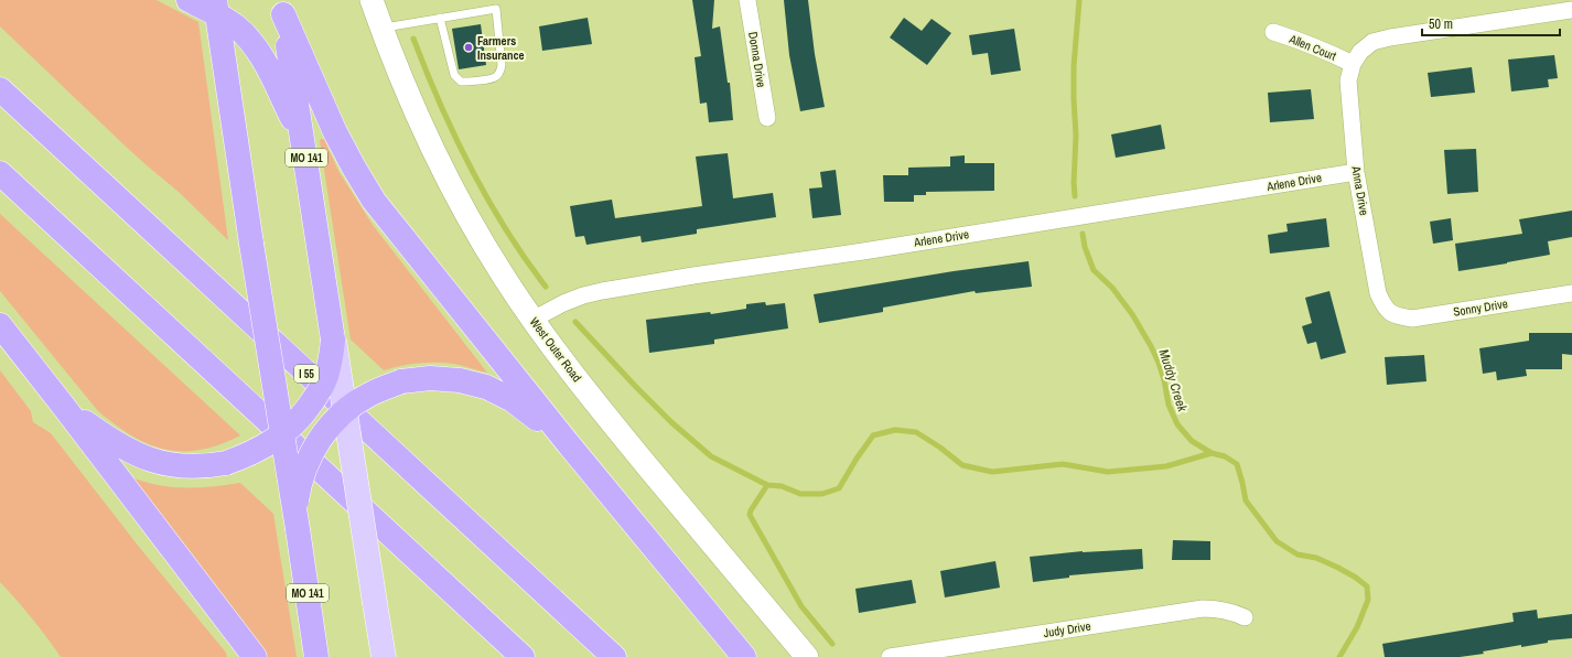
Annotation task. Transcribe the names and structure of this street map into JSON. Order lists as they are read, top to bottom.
{
  "streets": {
    "highway": ["MO 141", "I 55"],
    "street": [
      "Allen Court",
      "Donna Drive",
      "Arlene Drive",
      "Anna Drive",
      "Sonny Drive",
      "West Outer Road",
      "Judy Drive"
    ]
  },
  "crossings": [
    ["Allen Court", "Anna Drive"],
    ["Arlene Drive", "Anna Drive"],
    ["Arlene Drive", "West Outer Road"],
    ["Anna Drive", "Sonny Drive"]
  ],
  "water": ["Muddy Creek"],
  "places": ["Farmers Insurance"],
  "scale_bar": "50 m"
}
